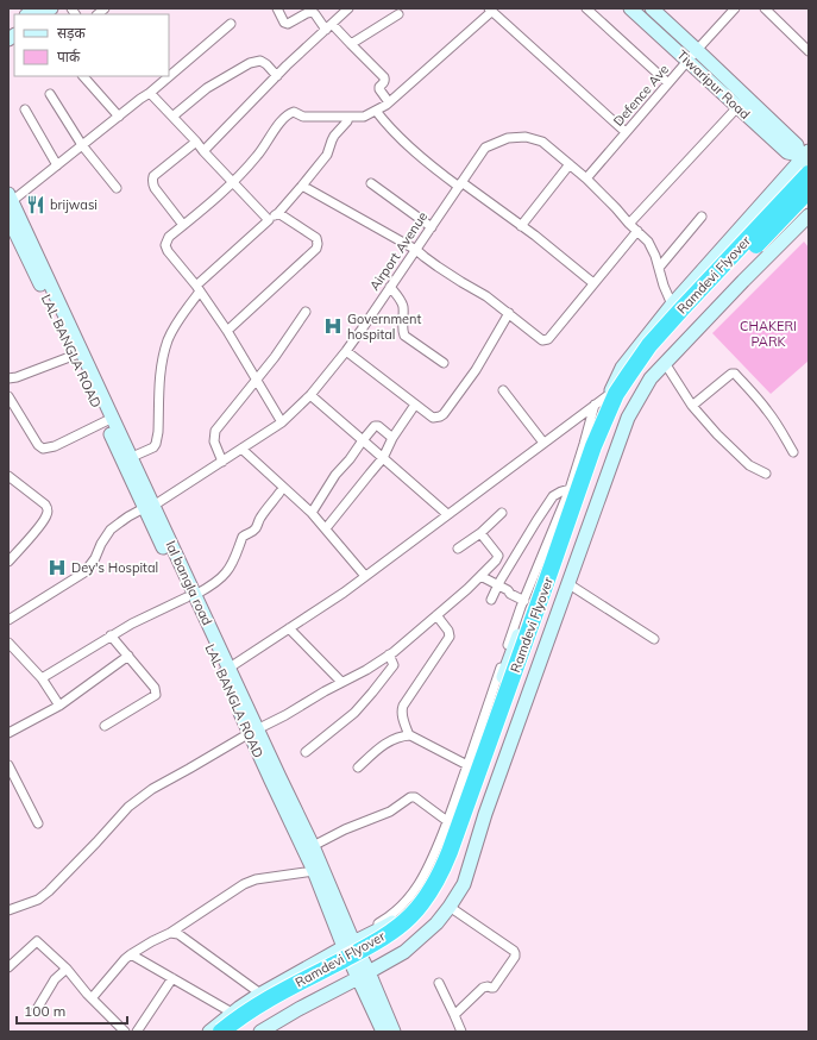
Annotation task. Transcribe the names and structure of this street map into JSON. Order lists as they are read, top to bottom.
{
  "streets": {
    "highway": ["Ramdevi Flyover"],
    "main road": ["Tiwaripur Road", "LAL BANGLA ROAD", "lal bangla road"],
    "street": ["Defence Ave", "Airport Avenue"]
  },
  "crossings": [
    ["Tiwaripur Road", "Defence Ave"],
    ["Defence Ave", "Airport Avenue"],
    ["Airport Avenue", "lal bangla road"],
    ["LAL BANGLA ROAD", "lal bangla road"]
  ],
  "parks": ["CHAKERI PARK"],
  "places": {
    "restaurant": ["brijwasi"],
    "hospital": ["Government hospital", "Dey's Hospital"]
  },
  "legend": ["सड़क", "पार्क"],
  "scale_bar": "100 m"
}
